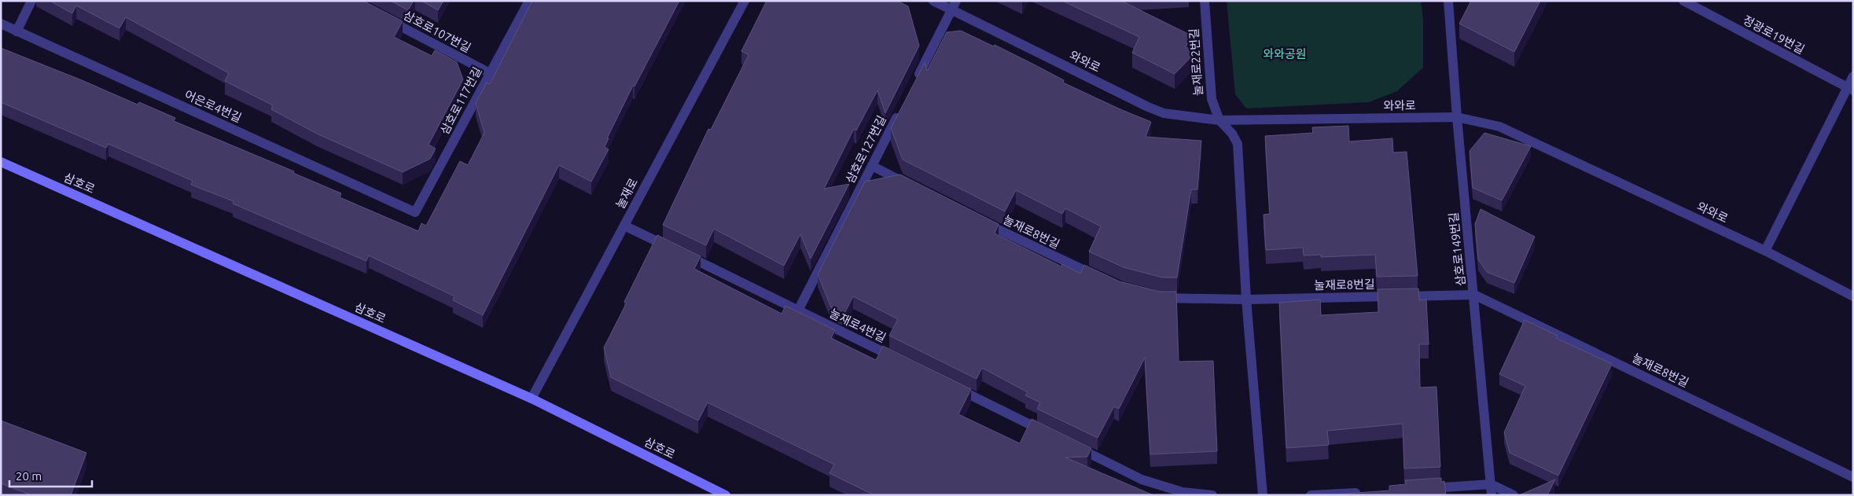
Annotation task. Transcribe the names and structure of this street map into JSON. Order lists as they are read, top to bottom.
{
  "streets": {
    "main road": ["삼호로"],
    "street": [
      "삼호로107번길",
      "정광로19번길",
      "와와로",
      "눌재로22번길",
      "삼호로117번길",
      "어은로4번길",
      "삼호로127번길",
      "눌재로",
      "눌재로8번길",
      "삼호로149번길",
      "눌재로4번길"
    ]
  },
  "crossings": [
    ["삼호로107번길", "삼호로117번길"],
    ["와와로", "눌재로22번길"],
    ["와와로", "삼호로149번길"],
    ["삼호로117번길", "어은로4번길"],
    ["삼호로127번길", "눌재로4번길"],
    ["삼호로", "눌재로"],
    ["눌재로", "눌재로4번길"],
    ["눌재로8번길", "삼호로149번길"]
  ],
  "parks": ["와와공원"],
  "scale_bar": "20 m"
}
